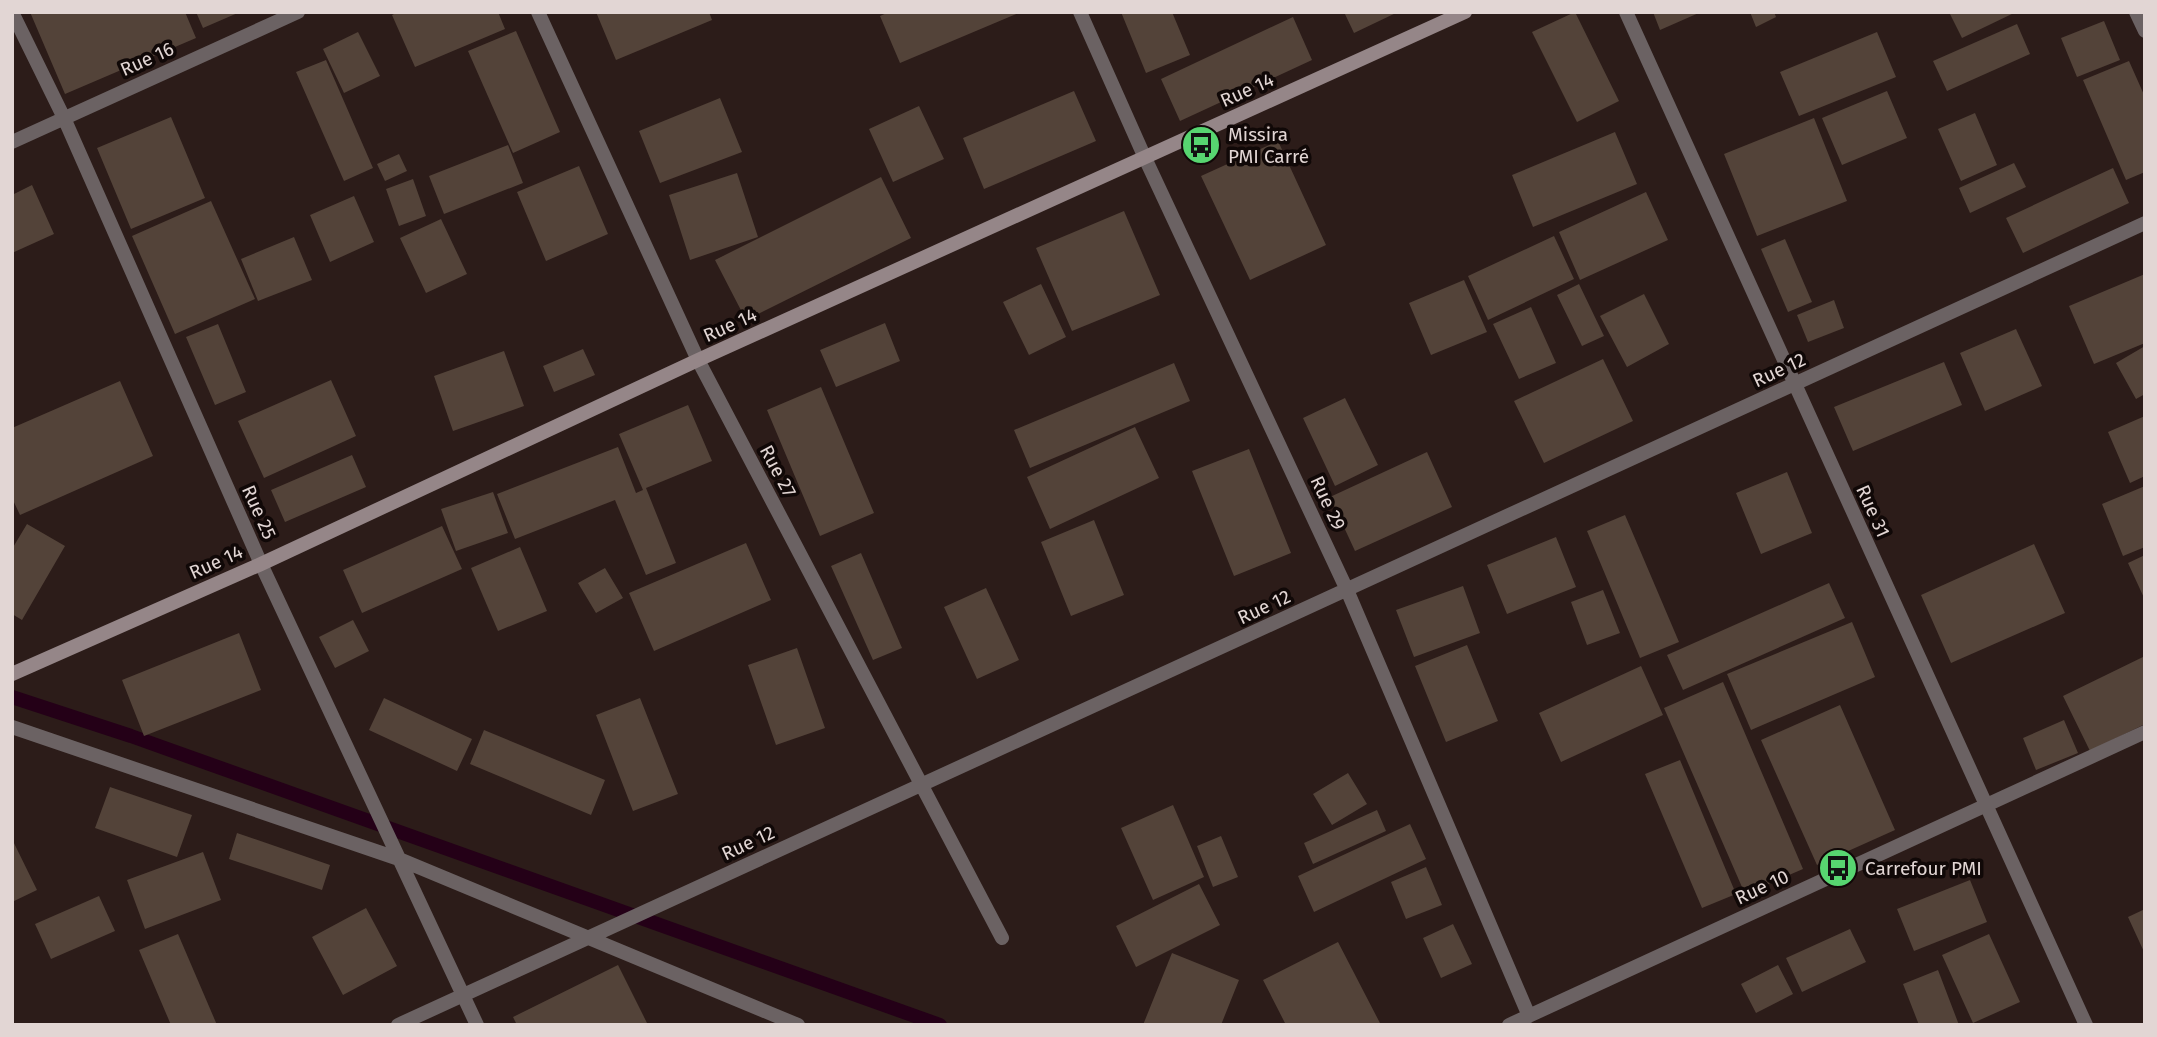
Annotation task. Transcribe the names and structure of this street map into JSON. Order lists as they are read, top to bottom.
{
  "streets": {
    "street": [
      "Rue 16",
      "Rue 14",
      "Rue 12",
      "Rue 27",
      "Rue 29",
      "Rue 31",
      "Rue 25",
      "Rue 10"
    ]
  },
  "crossings": [
    ["Rue 16", "Rue 25"],
    ["Rue 14", "Rue 27"],
    ["Rue 14", "Rue 29"],
    ["Rue 14", "Rue 25"],
    ["Rue 12", "Rue 27"],
    ["Rue 12", "Rue 29"],
    ["Rue 12", "Rue 31"],
    ["Rue 12", "Rue 25"],
    ["Rue 29", "Rue 10"],
    ["Rue 31", "Rue 10"]
  ],
  "places": {
    "bus stop": ["Missira PMI Carré", "Carrefour PMI"]
  }
}
